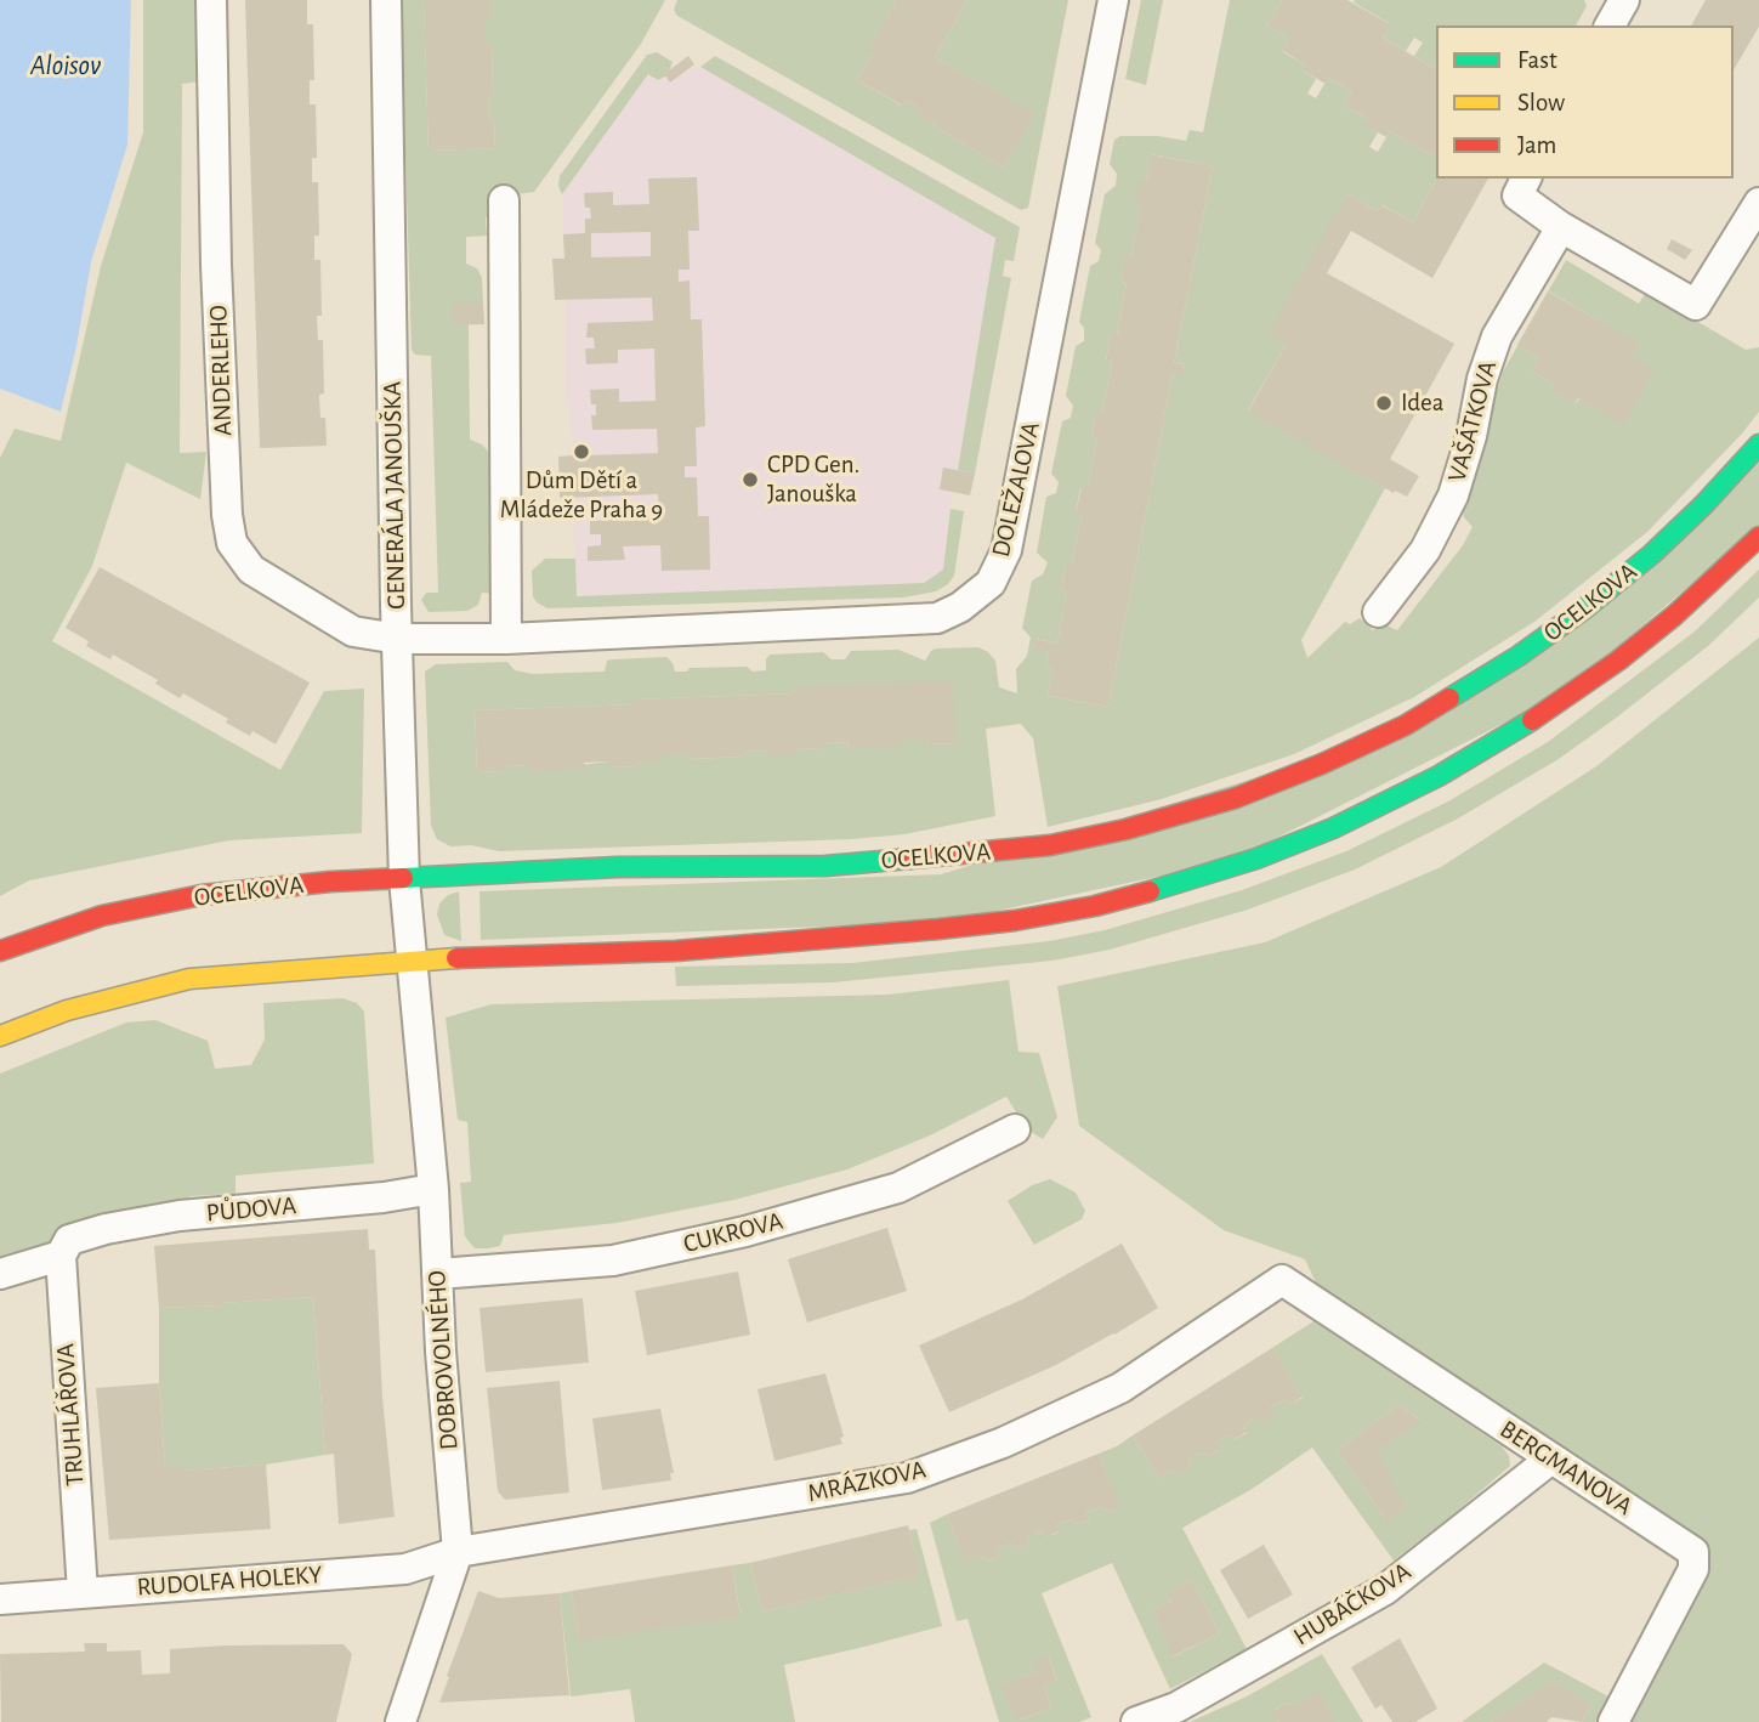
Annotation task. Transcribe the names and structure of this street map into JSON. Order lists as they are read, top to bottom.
{
  "streets": {
    "street": [
      "ANDERLEHO",
      "VAŠÁTKOVA",
      "DOLEŽALOVA",
      "GENERÁLA JANOUŠKA",
      "OCELKOVA",
      "PŮDOVA",
      "CUKROVA",
      "DOBROVOLNÉHO",
      "TRUHLÁŘOVA",
      "BERGMANOVA",
      "MRÁZKOVA",
      "RUDOLFA HOLEKY",
      "HUBÁČKOVA"
    ]
  },
  "crossings": [
    ["ANDERLEHO", "DOLEŽALOVA"],
    ["ANDERLEHO", "GENERÁLA JANOUŠKA"],
    ["DOLEŽALOVA", "GENERÁLA JANOUŠKA"],
    ["GENERÁLA JANOUŠKA", "OCELKOVA"],
    ["GENERÁLA JANOUŠKA", "DOBROVOLNÉHO"],
    ["PŮDOVA", "DOBROVOLNÉHO"],
    ["PŮDOVA", "TRUHLÁŘOVA"],
    ["CUKROVA", "DOBROVOLNÉHO"],
    ["DOBROVOLNÉHO", "MRÁZKOVA"],
    ["DOBROVOLNÉHO", "RUDOLFA HOLEKY"],
    ["TRUHLÁŘOVA", "RUDOLFA HOLEKY"],
    ["BERGMANOVA", "MRÁZKOVA"],
    ["BERGMANOVA", "HUBÁČKOVA"],
    ["MRÁZKOVA", "RUDOLFA HOLEKY"]
  ],
  "water": ["Aloisov"],
  "places": ["Idea", "Dům Dětí a Mládeže Praha 9", "CPD Gen. Janouška"],
  "legend": ["Fast", "Slow", "Jam"]
}
